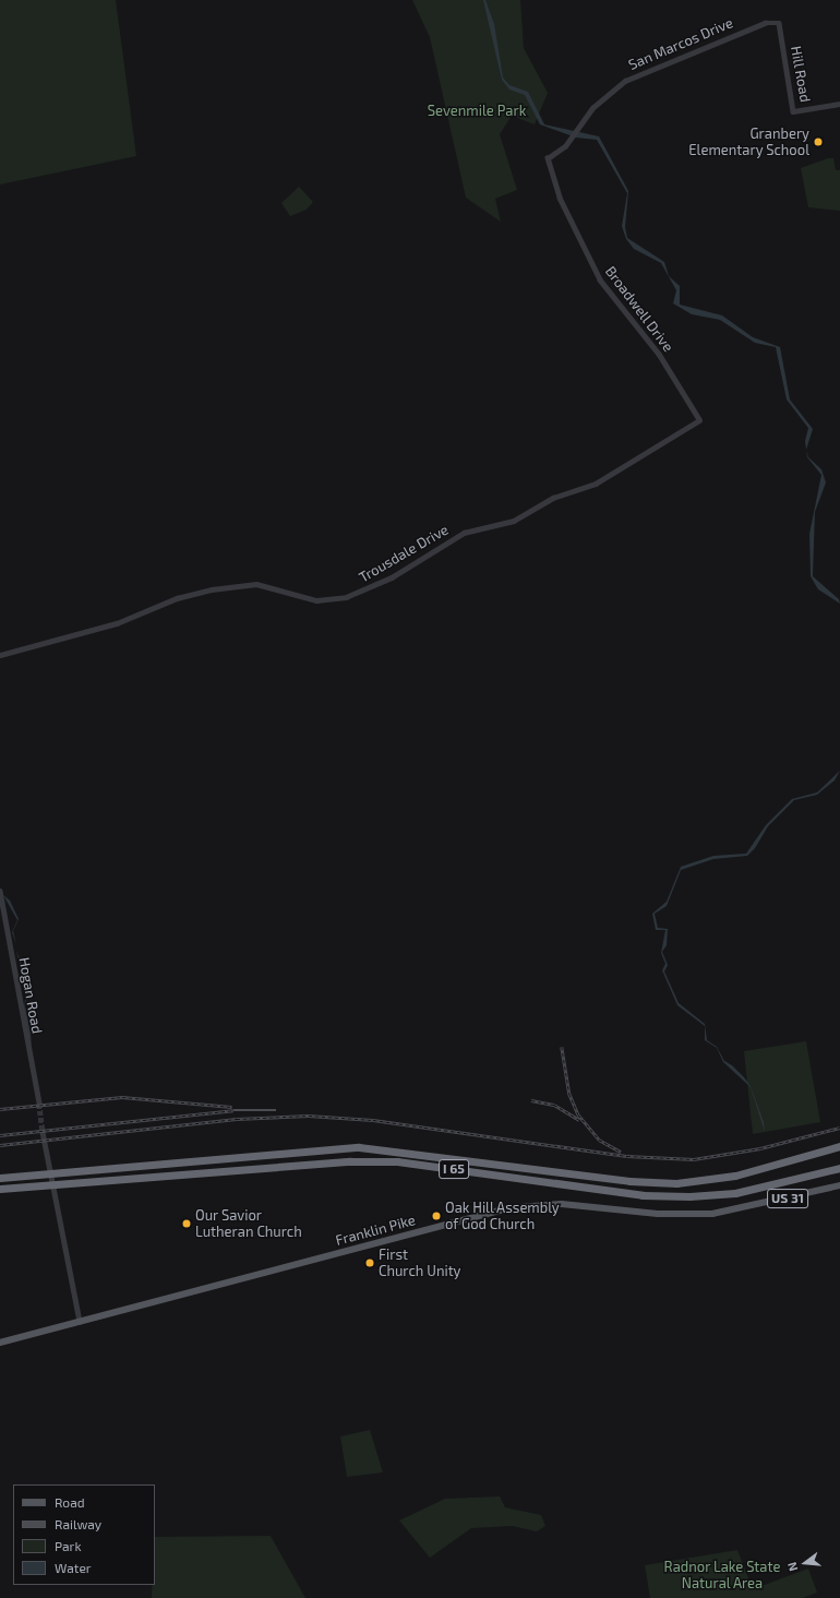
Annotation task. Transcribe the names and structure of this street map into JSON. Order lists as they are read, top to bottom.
{
  "streets": {
    "highway": ["I 65"],
    "main road": ["US 31", "Franklin Pike"],
    "street": [
      "San Marcos Drive",
      "Hill Road",
      "Broadwell Drive",
      "Trousdale Drive",
      "Hogan Road"
    ]
  },
  "crossings": [
    ["San Marcos Drive", "Hill Road"],
    ["San Marcos Drive", "Broadwell Drive"],
    ["Broadwell Drive", "Trousdale Drive"]
  ],
  "parks": ["Sevenmile Park", "Radnor Lake State Natural Area"],
  "places": [
    "Granbery Elementary School",
    "Oak Hill Assembly of God Church",
    "Our Savior Lutheran Church",
    "First Church Unity"
  ],
  "legend": [
    "Road",
    "Railway",
    "Park",
    "Water"
  ],
  "north": "left"
}
